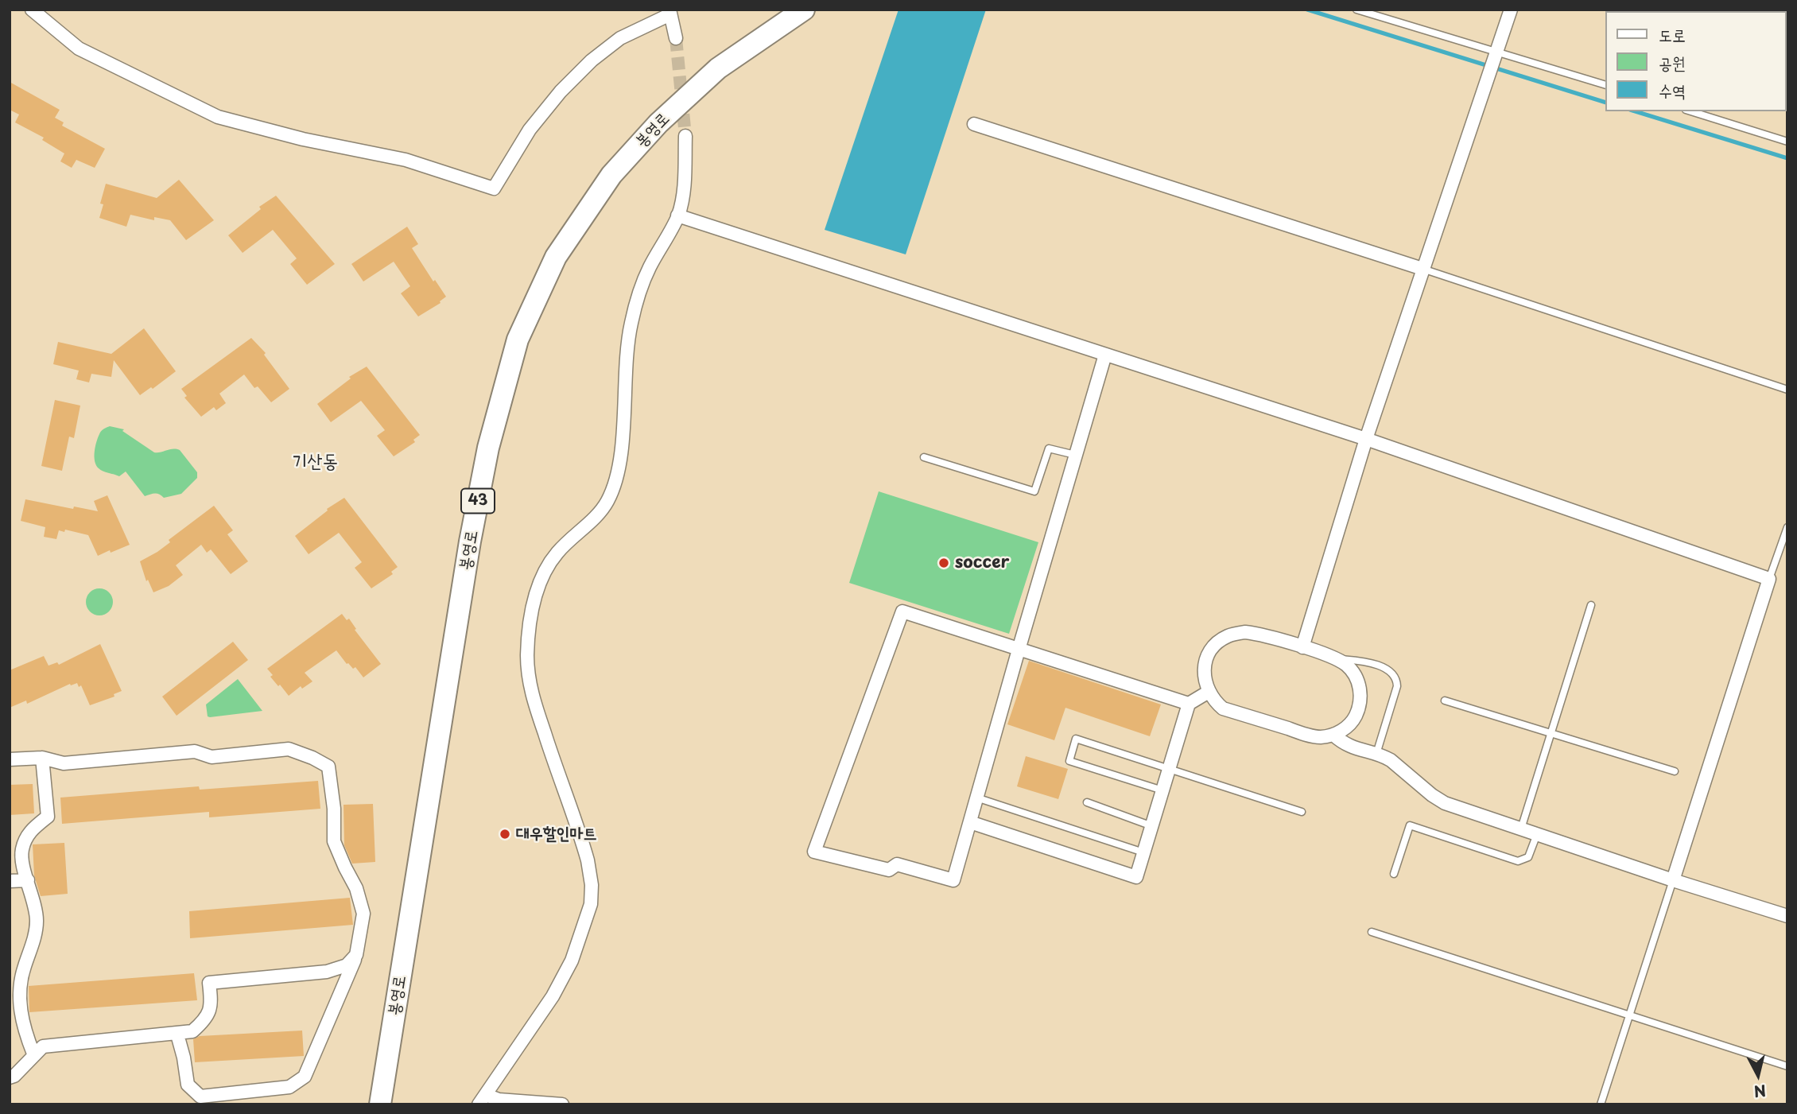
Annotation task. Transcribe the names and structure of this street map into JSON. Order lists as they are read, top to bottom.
{
  "streets": {
    "highway": ["봉영로", "43"]
  },
  "districts": ["기산동"],
  "places": ["soccer", "대우할인마트"],
  "legend": ["도로", "공원", "수역"],
  "north": "bottom"
}
